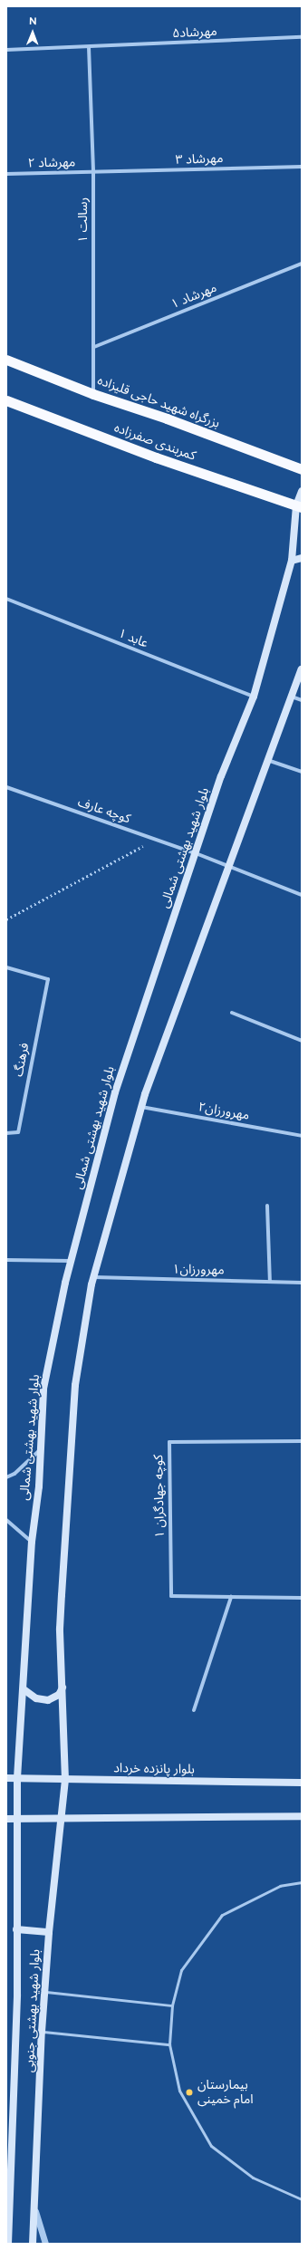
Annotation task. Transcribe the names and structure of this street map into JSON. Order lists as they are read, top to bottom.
{
  "streets": {
    "highway": ["بزرگراه شهید حاجی قلیزاده", "کمربندی صفرزاده"],
    "main road": ["بلوار شهید بهشتی شمالی", "بلوار پانزده خرداد", "بلوار شهید بهشتی جنوبی"],
    "street": [
      "مهرشاد۵",
      "مهرشاد ۳",
      "مهرشاد ۲",
      "رسالت ۱",
      "مهرشاد ۱",
      "عابد ۱",
      "کوچه عارف",
      "فرهنگ",
      "مهرورزان۲",
      "مهرورزان۱",
      "کوچه جهادگران ۱"
    ]
  },
  "crossings": [
    ["مهرشاد۵", "رسالت ۱"],
    ["مهرشاد ۳", "مهرشاد ۲"],
    ["مهرشاد ۳", "رسالت ۱"],
    ["مهرشاد ۲", "رسالت ۱"],
    ["رسالت ۱", "مهرشاد ۱"],
    ["رسالت ۱", "بزرگراه شهید حاجی قلیزاده"],
    ["کمربندی صفرزاده", "بلوار شهید بهشتی شمالی"],
    ["عابد ۱", "بلوار شهید بهشتی شمالی"],
    ["کوچه عارف", "بلوار شهید بهشتی شمالی"],
    ["بلوار شهید بهشتی شمالی", "بلوار پانزده خرداد"],
    ["بلوار شهید بهشتی شمالی", "بلوار شهید بهشتی جنوبی"],
    ["بلوار پانزده خرداد", "بلوار شهید بهشتی جنوبی"]
  ],
  "places": ["بیمارستان امام خمینی"],
  "north": "top"
}
